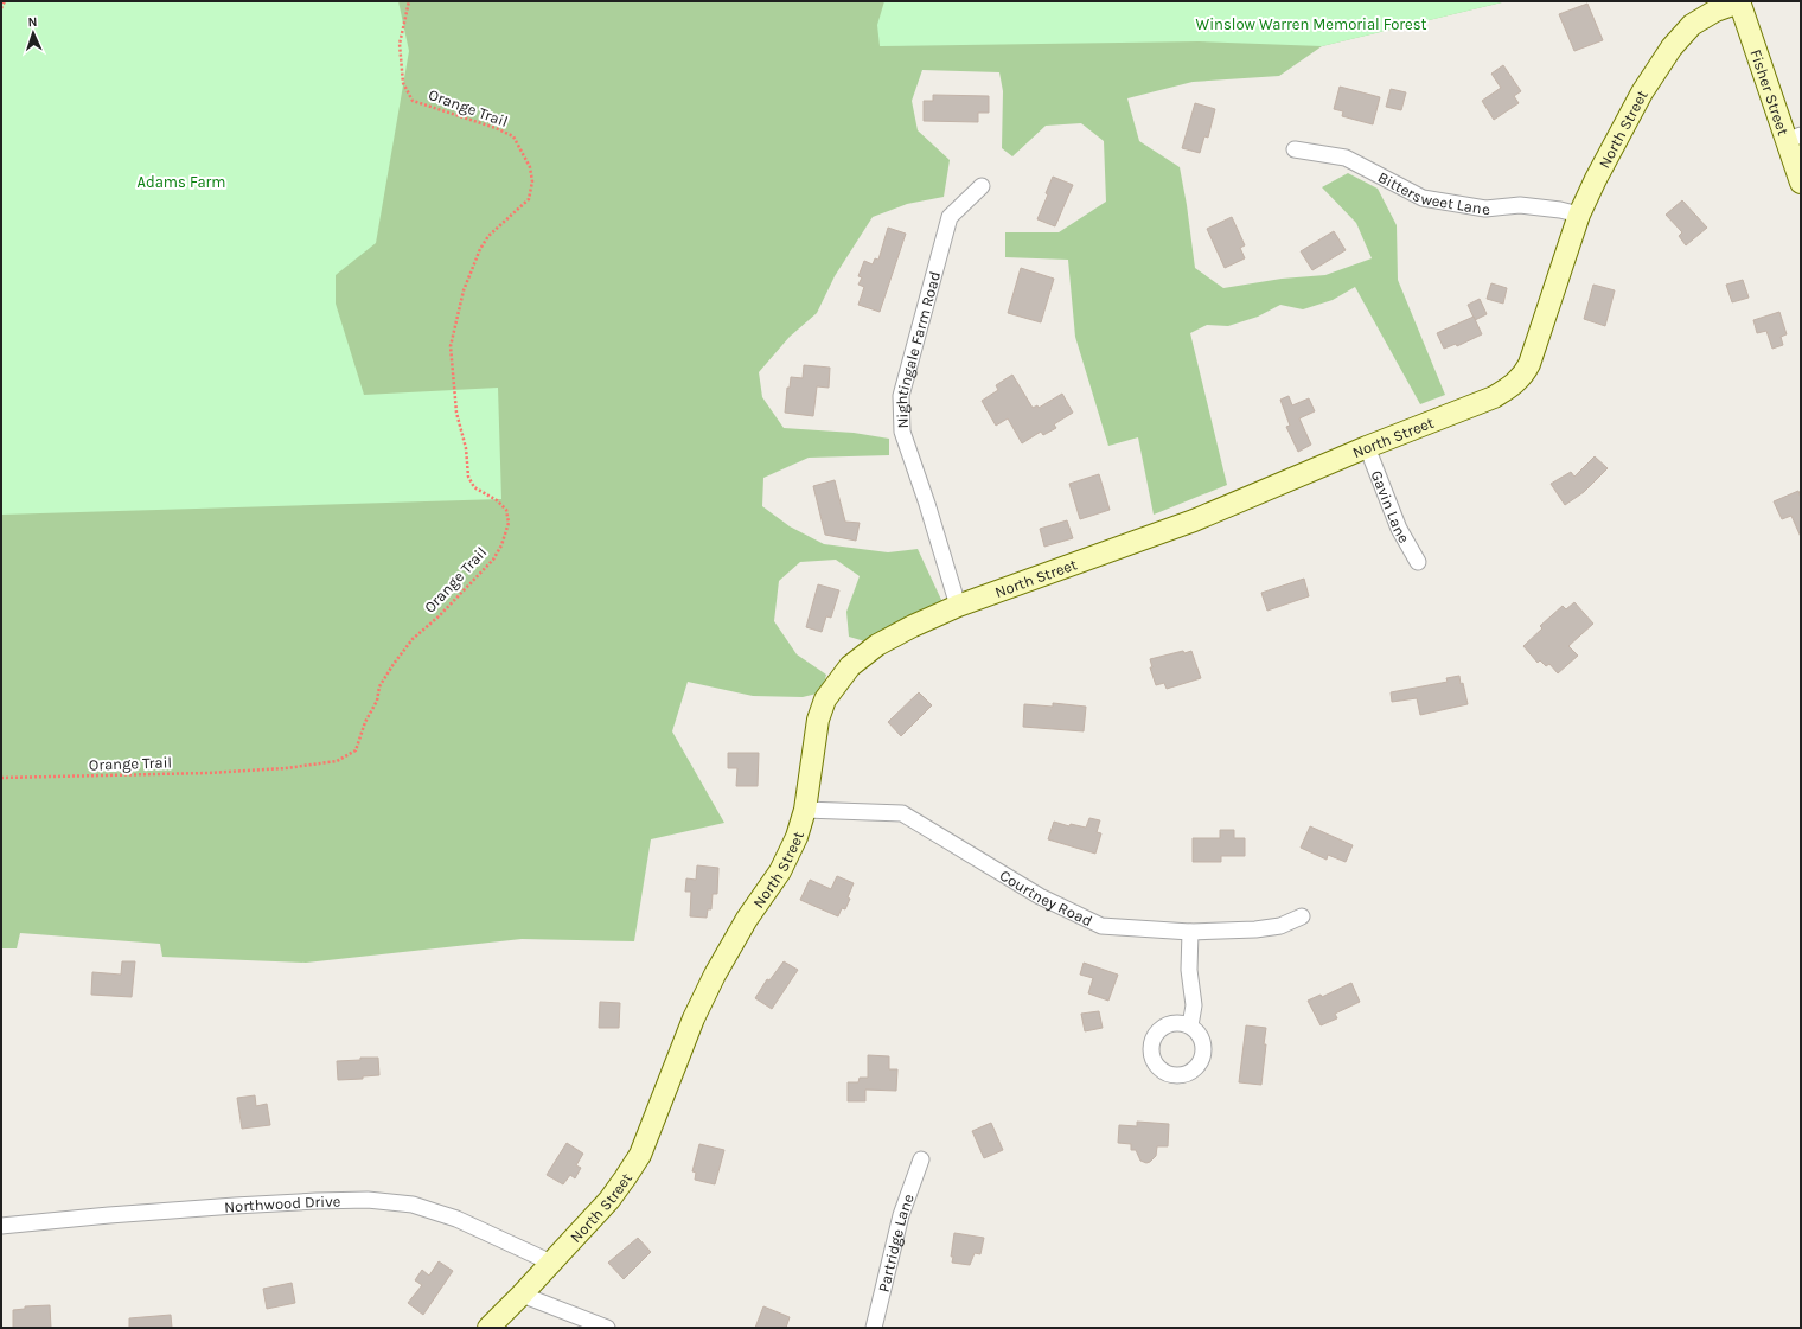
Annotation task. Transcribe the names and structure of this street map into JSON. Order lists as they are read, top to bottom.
{
  "streets": {
    "street": [
      "Fisher Street",
      "North Street",
      "Bittersweet Lane",
      "Nightingale Farm Road",
      "Gavin Lane",
      "Courtney Road",
      "Northwood Drive",
      "Partridge Lane"
    ],
    "path": ["Orange Trail"]
  },
  "crossings": [
    ["Fisher Street", "North Street"],
    ["North Street", "Bittersweet Lane"],
    ["North Street", "Nightingale Farm Road"],
    ["North Street", "Gavin Lane"],
    ["North Street", "Courtney Road"],
    ["North Street", "Northwood Drive"]
  ],
  "parks": ["Winslow Warren Memorial Forest", "Adams Farm"],
  "north": "top"
}
